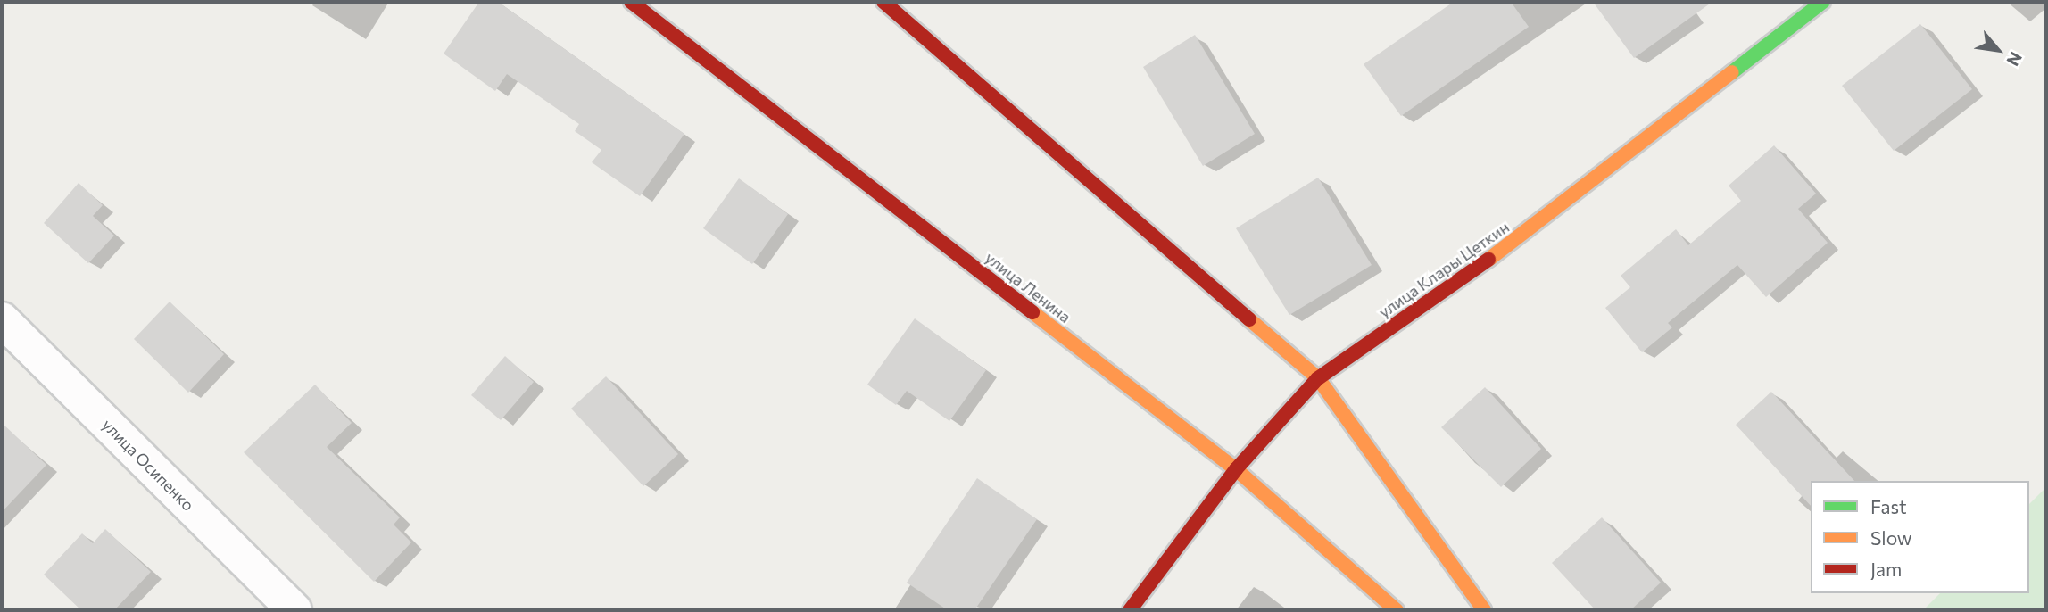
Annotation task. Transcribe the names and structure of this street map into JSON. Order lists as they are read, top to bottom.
{
  "streets": {
    "main road": ["улица Клары Цеткин", "улица Ленина"],
    "street": ["улица Осипенко"]
  },
  "crossings": [
    ["улица Клары Цеткин", "улица Ленина"]
  ],
  "legend": ["Fast", "Slow", "Jam"],
  "north": "bottom right"
}
